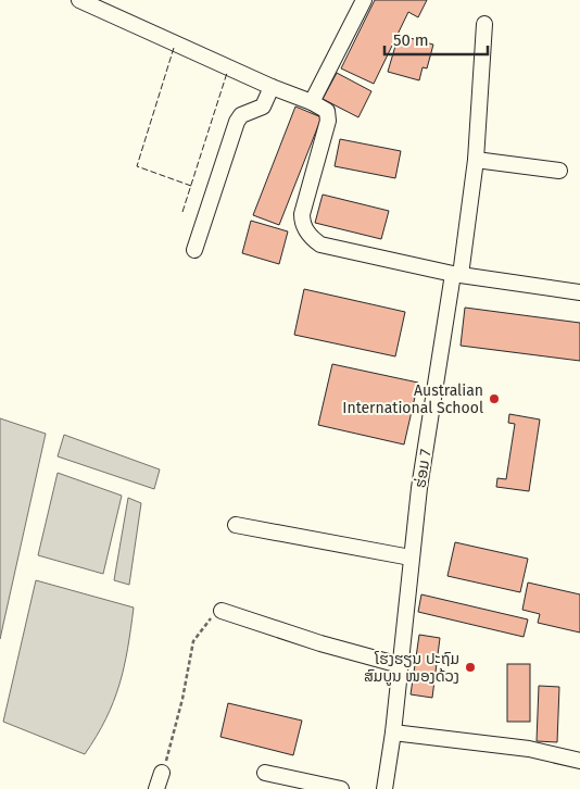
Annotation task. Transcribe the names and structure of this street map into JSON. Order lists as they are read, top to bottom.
{
  "streets": {
    "street": ["ຮ່ອມ 7"]
  },
  "places": ["Australian International School", "ໂຮງຮຽນ ປະຖົມ ສົມບູນ ໜອງດ້ວງ"],
  "scale_bar": "50 m"
}
